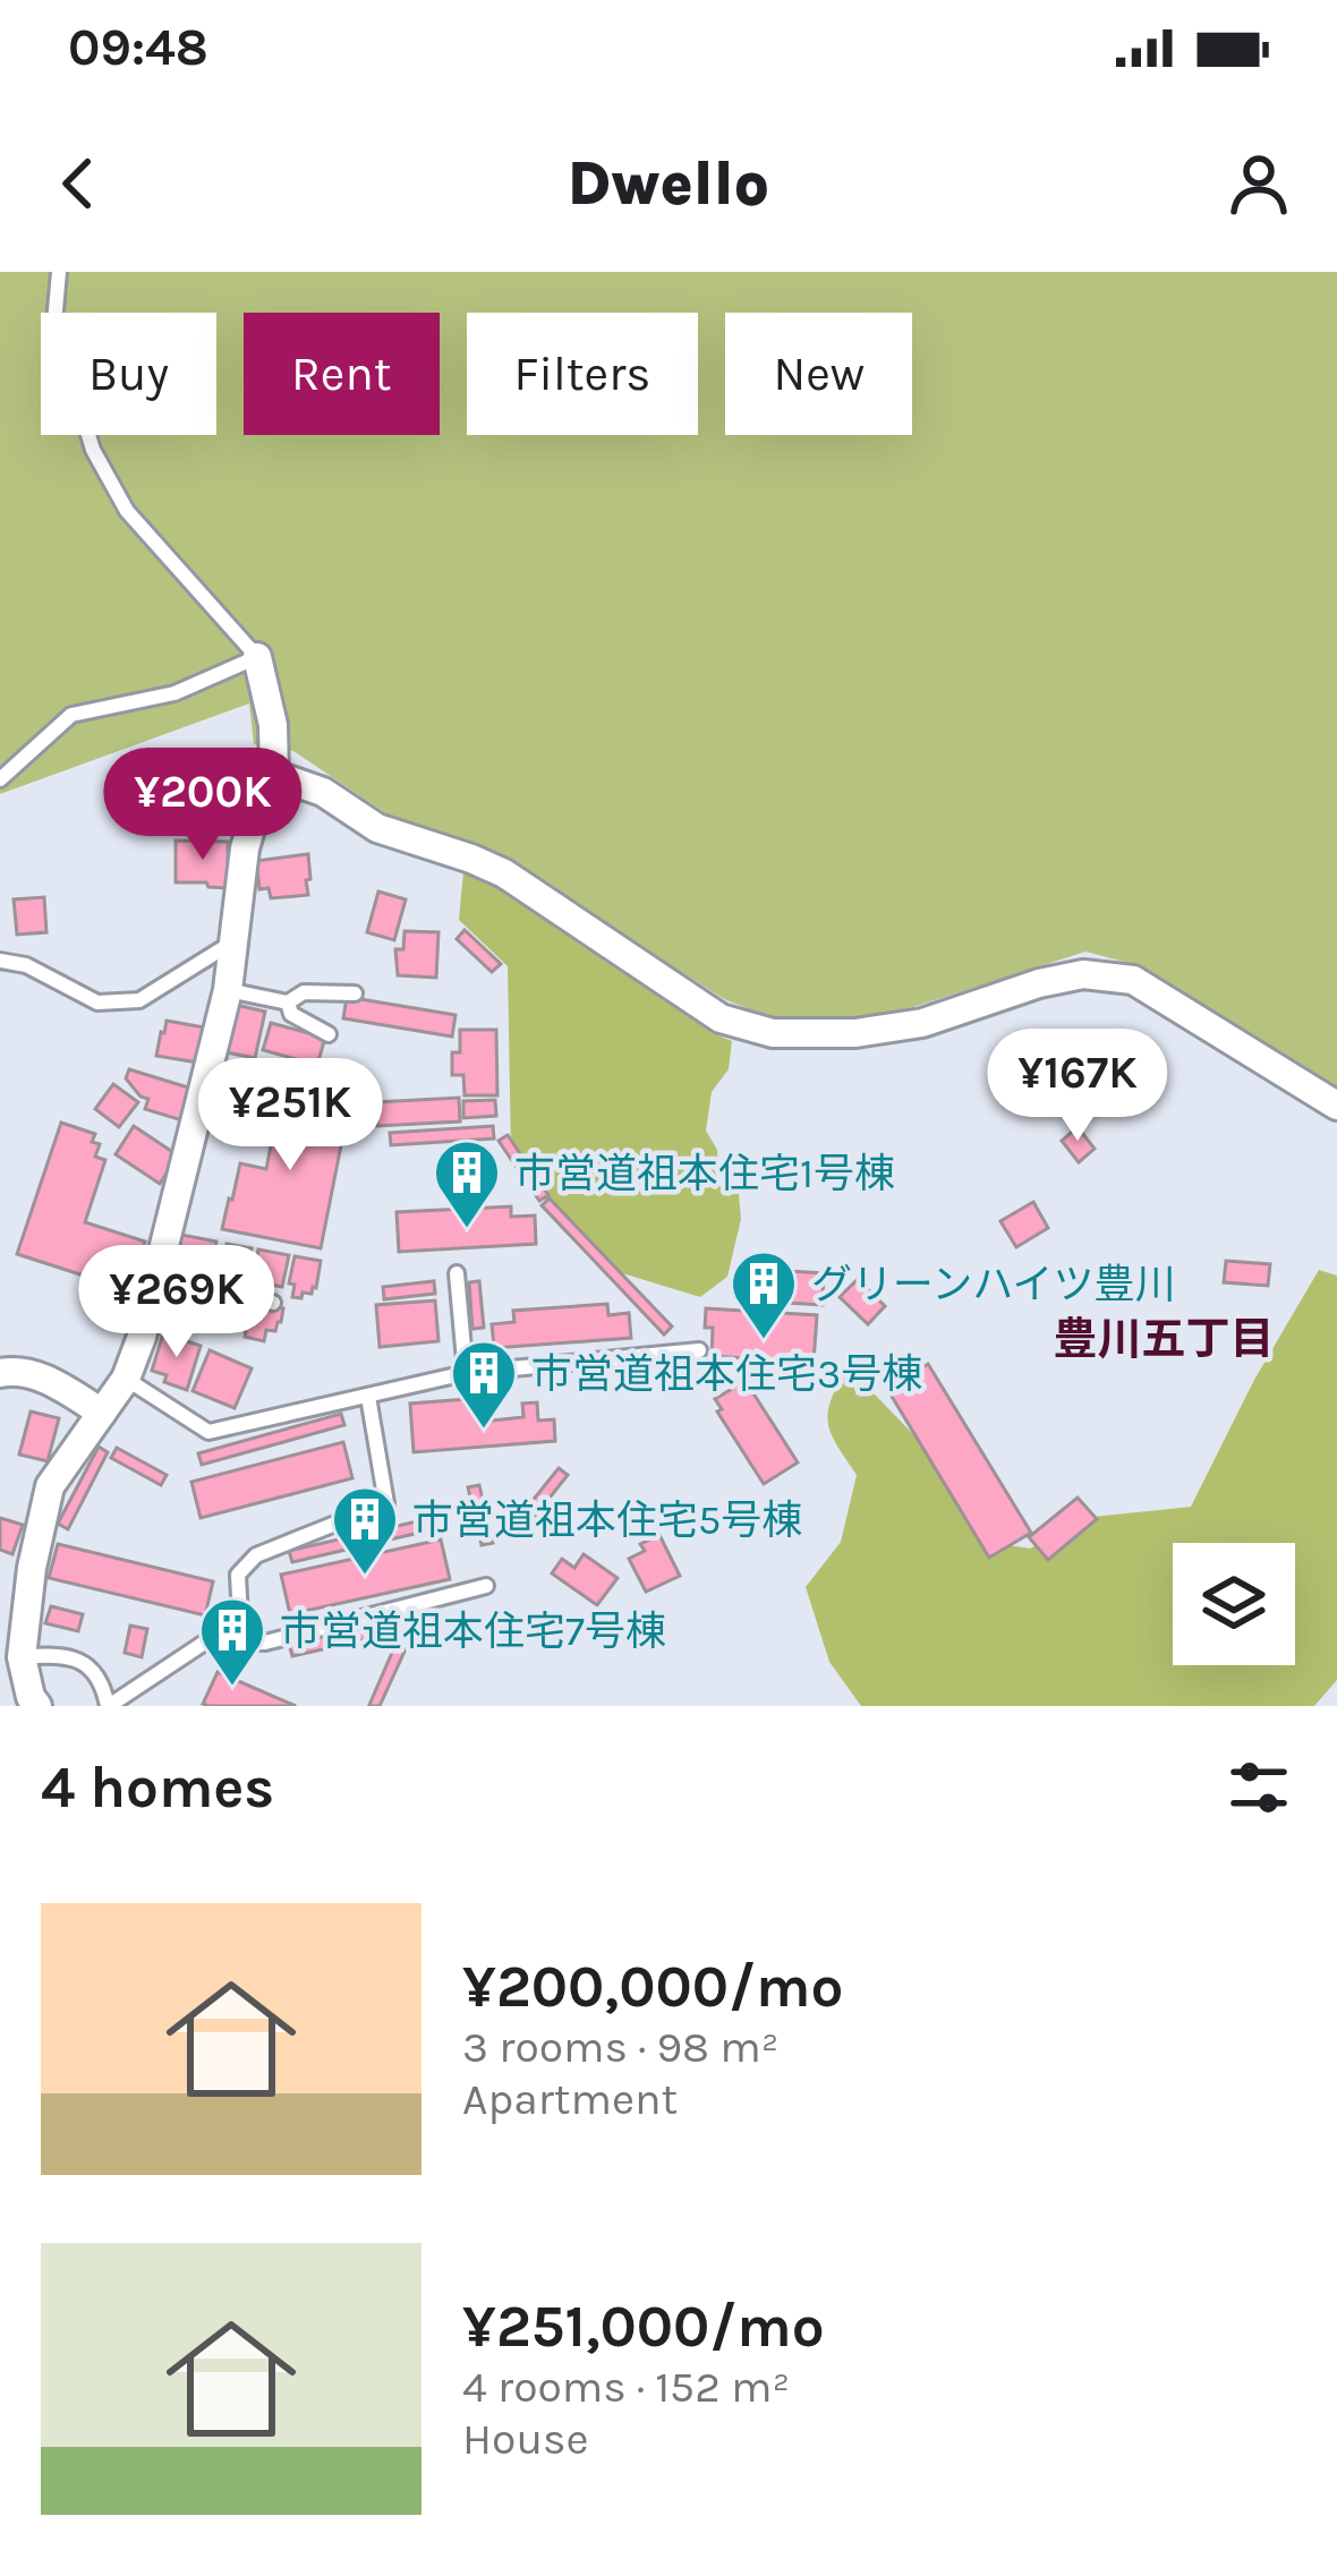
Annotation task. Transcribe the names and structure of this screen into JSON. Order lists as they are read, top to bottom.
{
  "districts": ["豊川五丁目"],
  "places": {
    "building": [
      "市営道祖本住宅1号棟",
      "グリーンハイツ豊川",
      "市営道祖本住宅3号棟",
      "市営道祖本住宅5号棟",
      "市営道祖本住宅7号棟"
    ]
  },
  "page": {
    "status": "09:48",
    "header": "Dwello",
    "chip": [
      "Buy",
      "Rent",
      "Filters",
      "New"
    ],
    "price": [
      "¥200K",
      "¥167K",
      "¥251K",
      "¥269K"
    ],
    "heading": "4 homes",
    "list": [
      {
        "name": "¥200,000/mo",
        "note": "3 rooms · 98 m² · Apartment"
      },
      {
        "name": "¥251,000/mo",
        "note": "4 rooms · 152 m² · House"
      }
    ]
  }
}
